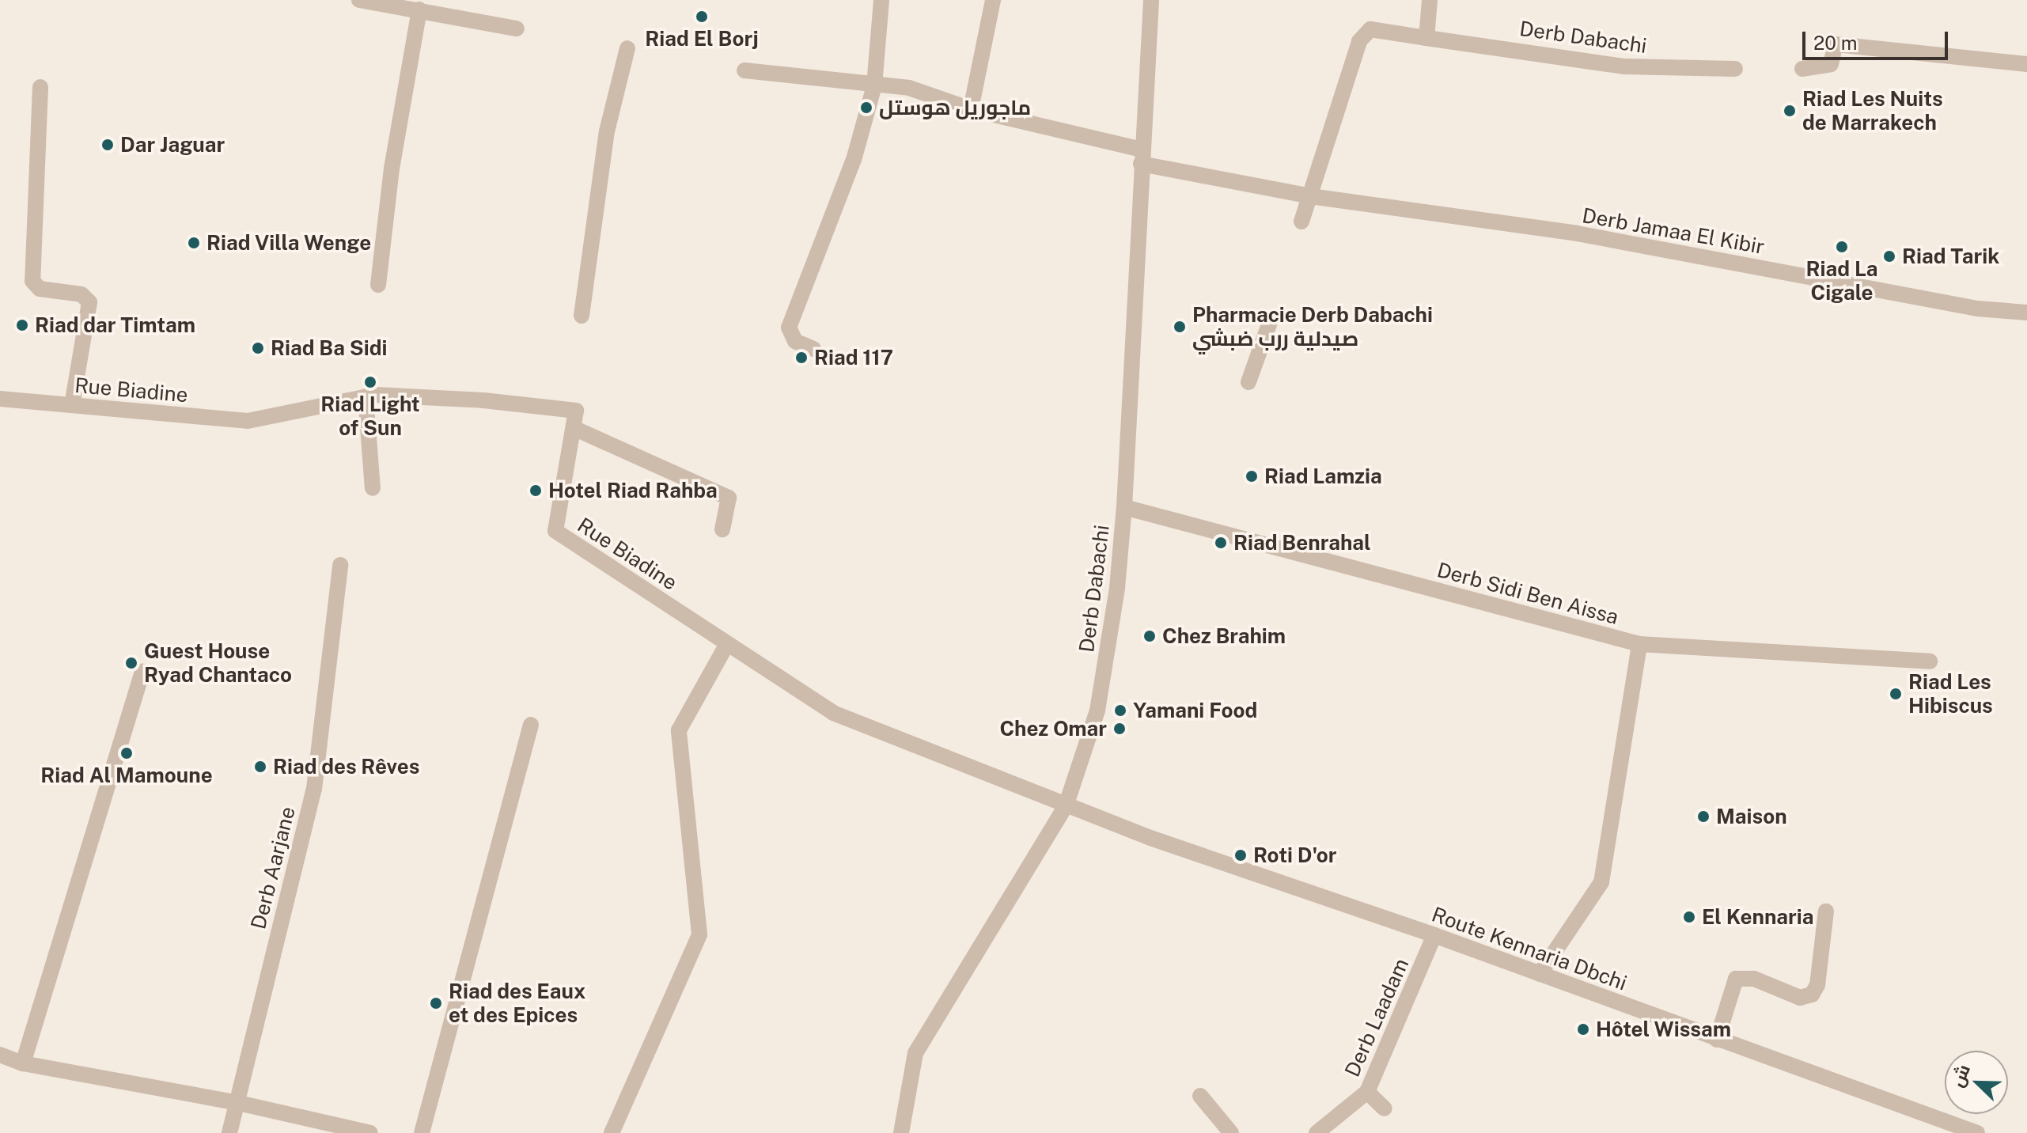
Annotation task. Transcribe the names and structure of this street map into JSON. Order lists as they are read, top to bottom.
{
  "streets": {
    "street": [
      "Derb Dabachi",
      "Derb Jamaa El Kibir",
      "Rue Biadine",
      "Derb Sidi Ben Aissa",
      "Derb Aarjane",
      "Route Kennaria Dbchi",
      "Derb Laadam"
    ]
  },
  "crossings": [
    ["Derb Dabachi", "Derb Jamaa El Kibir"],
    ["Derb Dabachi", "Rue Biadine"],
    ["Derb Dabachi", "Derb Sidi Ben Aissa"],
    ["Derb Dabachi", "Route Kennaria Dbchi"],
    ["Rue Biadine", "Route Kennaria Dbchi"],
    ["Route Kennaria Dbchi", "Derb Laadam"]
  ],
  "places": [
    "Riad El Borj",
    "ماجوريل هوستل",
    "Riad Les Nuits de Marrakech",
    "Dar Jaguar",
    "Riad Villa Wenge",
    "Riad La Cigale",
    "Riad Tarik",
    "Riad dar Timtam",
    "Pharmacie Derb Dabachi صيدلية ررب ضبشي",
    "Riad Ba Sidi",
    "Riad 117",
    "Riad Light of Sun",
    "Riad Lamzia",
    "Hotel Riad Rahba",
    "Riad Benrahal",
    "Chez Brahim",
    "Guest House Ryad Chantaco",
    "Riad Les Hibiscus",
    "Yamani Food",
    "Chez Omar",
    "Riad Al Mamoune",
    "Riad des Rêves",
    "Maison",
    "Roti D'or",
    "El Kennaria",
    "Riad des Eaux et des Epices",
    "Hôtel Wissam"
  ],
  "scale_bar": "20 m",
  "north": "top left"
}
